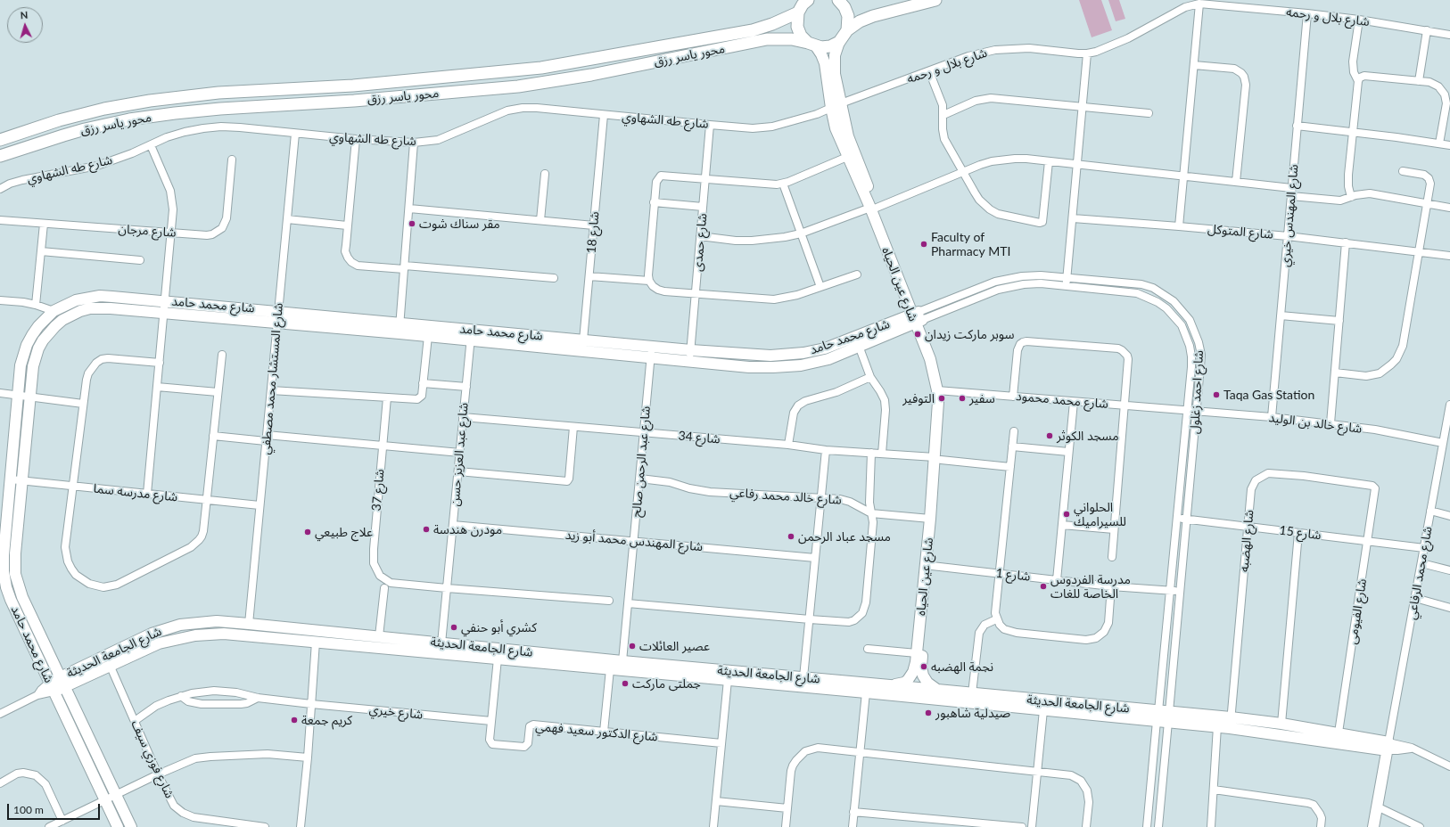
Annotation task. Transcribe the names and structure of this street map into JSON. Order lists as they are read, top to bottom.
{
  "streets": {
    "main road": ["محور ياسر رزق"],
    "street": [
      "شارع بلال و رحمه",
      "شارع طه الشهاوي",
      "شارع المهندس خيري",
      "شارع مرجان",
      "شارع المتوكل",
      "شارع 18",
      "شارع حمدى",
      "شارع عين الحياه",
      "شارع محمد حامد",
      "شارع المستشار محمد مصطفي",
      "شارع احمد زغلول",
      "شارع محمد محمود",
      "شارع خالد بن الوليد",
      "شارع 34",
      "شارع عبد العزيز حسن",
      "شارع عبد الرحمن صالح",
      "شارع 37",
      "شارع مدرسه سما",
      "شارع خالد محمد رفاعي",
      "شارع 15",
      "شارع المهندس محمد أبو زيد",
      "شارع الهضبه",
      "شارع محمد الرفاعي",
      "شارع 1",
      "شارع الفيومى",
      "شارع الجامعة الحديثة",
      "شارع خيري",
      "شارع الدكتور سعيد فهمي",
      "شارع فوزي سيف"
    ]
  },
  "crossings": [
    ["شارع بلال و رحمه", "شارع طه الشهاوي"],
    ["شارع بلال و رحمه", "شارع المهندس خيري"],
    ["شارع بلال و رحمه", "شارع عين الحياه"],
    ["محور ياسر رزق", "شارع عين الحياه"],
    ["شارع طه الشهاوي", "شارع 18"],
    ["شارع طه الشهاوي", "شارع حمدى"],
    ["شارع طه الشهاوي", "شارع عين الحياه"],
    ["شارع طه الشهاوي", "شارع المستشار محمد مصطفي"],
    ["شارع المهندس خيري", "شارع المتوكل"],
    ["شارع المهندس خيري", "شارع خالد بن الوليد"],
    ["شارع 18", "شارع محمد حامد"],
    ["شارع حمدى", "شارع محمد حامد"],
    ["شارع عين الحياه", "شارع محمد حامد"],
    ["شارع عين الحياه", "شارع احمد زغلول"],
    ["شارع عين الحياه", "شارع محمد محمود"],
    ["شارع عين الحياه", "شارع 34"],
    ["شارع عين الحياه", "شارع خالد محمد رفاعي"],
    ["شارع عين الحياه", "شارع 1"],
    ["شارع عين الحياه", "شارع الجامعة الحديثة"],
    ["شارع محمد حامد", "شارع المستشار محمد مصطفي"],
    ["شارع محمد حامد", "شارع احمد زغلول"],
    ["شارع محمد حامد", "شارع عبد العزيز حسن"],
    ["شارع محمد حامد", "شارع عبد الرحمن صالح"],
    ["شارع محمد حامد", "شارع مدرسه سما"],
    ["شارع محمد حامد", "شارع الجامعة الحديثة"],
    ["شارع المستشار محمد مصطفي", "شارع مدرسه سما"],
    ["شارع المستشار محمد مصطفي", "شارع الجامعة الحديثة"],
    ["شارع احمد زغلول", "شارع محمد محمود"],
    ["شارع احمد زغلول", "شارع خالد بن الوليد"],
    ["شارع احمد زغلول", "شارع 15"],
    ["شارع احمد زغلول", "شارع 1"],
    ["شارع احمد زغلول", "شارع الجامعة الحديثة"],
    ["شارع محمد محمود", "شارع خالد بن الوليد"],
    ["شارع خالد بن الوليد", "شارع محمد الرفاعي"],
    ["شارع 34", "شارع عبد العزيز حسن"],
    ["شارع 34", "شارع عبد الرحمن صالح"],
    ["شارع عبد العزيز حسن", "شارع 37"],
    ["شارع عبد العزيز حسن", "شارع المهندس محمد أبو زيد"],
    ["شارع عبد العزيز حسن", "شارع الجامعة الحديثة"],
    ["شارع عبد الرحمن صالح", "شارع خالد محمد رفاعي"],
    ["شارع عبد الرحمن صالح", "شارع المهندس محمد أبو زيد"],
    ["شارع عبد الرحمن صالح", "شارع الجامعة الحديثة"],
    ["شارع 15", "شارع الهضبه"],
    ["شارع 15", "شارع محمد الرفاعي"],
    ["شارع 15", "شارع الفيومى"],
    ["شارع الهضبه", "شارع الفيومى"],
    ["شارع الهضبه", "شارع الجامعة الحديثة"],
    ["شارع محمد الرفاعي", "شارع الجامعة الحديثة"],
    ["شارع الفيومى", "شارع الجامعة الحديثة"],
    ["شارع الجامعة الحديثة", "شارع فوزي سيف"],
    ["شارع خيري", "شارع الدكتور سعيد فهمي"],
    ["شارع خيري", "شارع فوزي سيف"]
  ],
  "places": [
    "مقر سناك شوت",
    "Faculty of Pharmacy MTI",
    "سوبر ماركت زيدان",
    "Taqa Gas Station",
    "التوفير",
    "سفير",
    "مسجد الكوثر",
    "الحلواني للسيراميك",
    "مودرن هندسة",
    "علاج طبيعي",
    "مسجد عباد الرحمن",
    "مدرسة الفردوس الخاصة للغات",
    "كشري أبو حنفي",
    "عصير العائلات",
    "نجمة الهضبه",
    "جملتى ماركت",
    "صيدلية شاهبور",
    "كريم جمعة"
  ],
  "scale_bar": "100 m",
  "north": "top"
}
